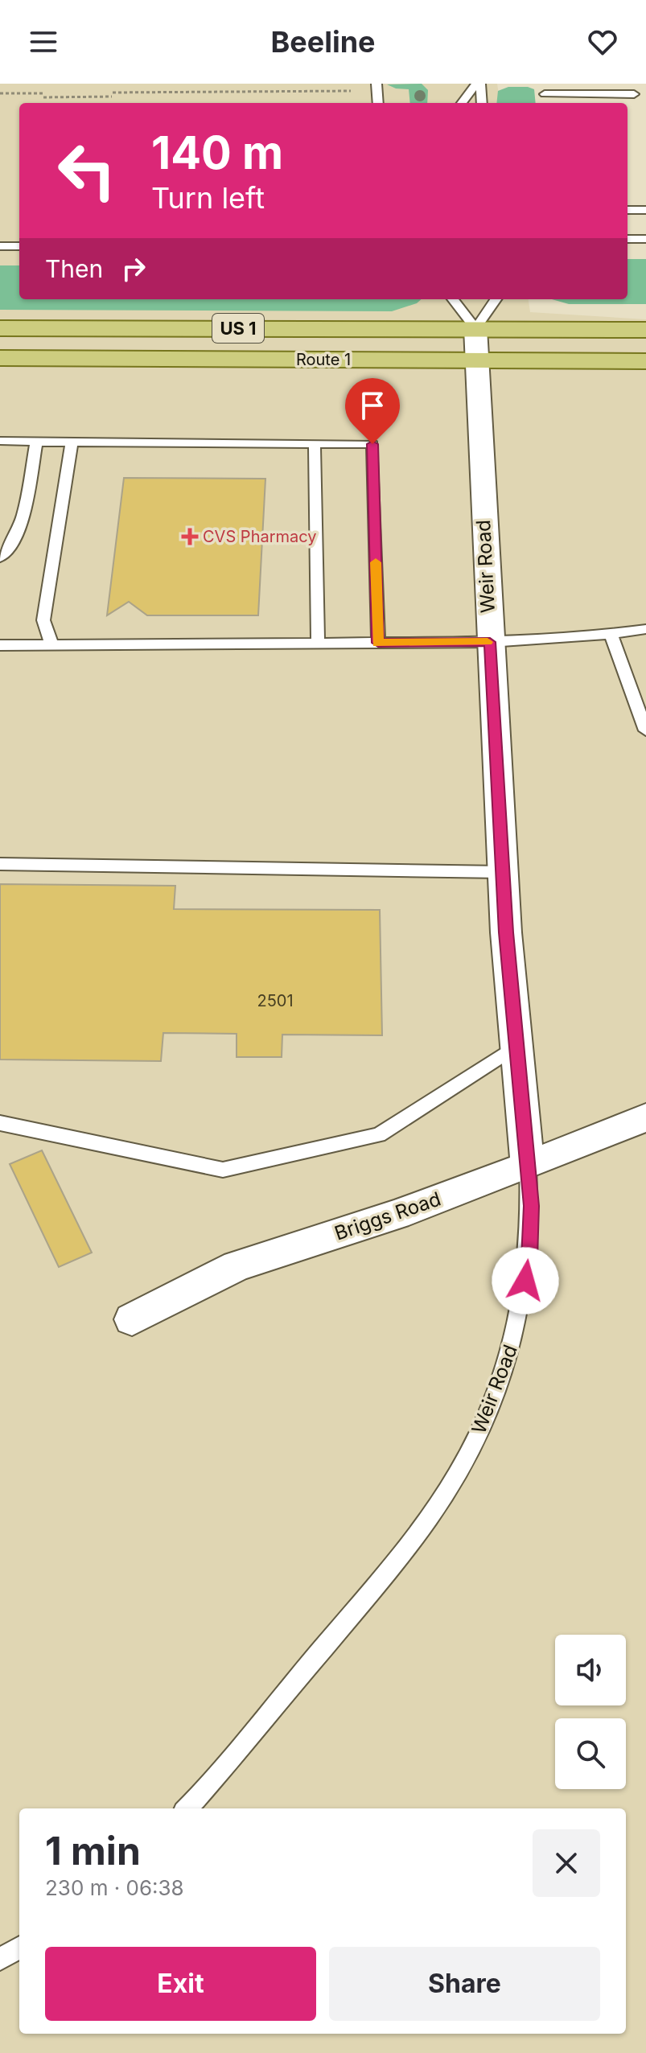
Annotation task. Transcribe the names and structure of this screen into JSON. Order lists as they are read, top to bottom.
{
  "streets": {
    "main road": ["US 1", "Route 1"],
    "street": ["Weir Road", "Briggs Road"]
  },
  "crossings": [
    ["Route 1", "Weir Road"],
    ["Weir Road", "Briggs Road"]
  ],
  "places": {
    "health": ["CVS Pharmacy"]
  },
  "house_numbers": ["2501"],
  "page": {
    "header": "Beeline",
    "turn": ["140 m", "Turn left"],
    "then": "Then",
    "heading": ["1 min", "230 m · 06:38"],
    "buttons": ["Exit", "Share"]
  }
}
